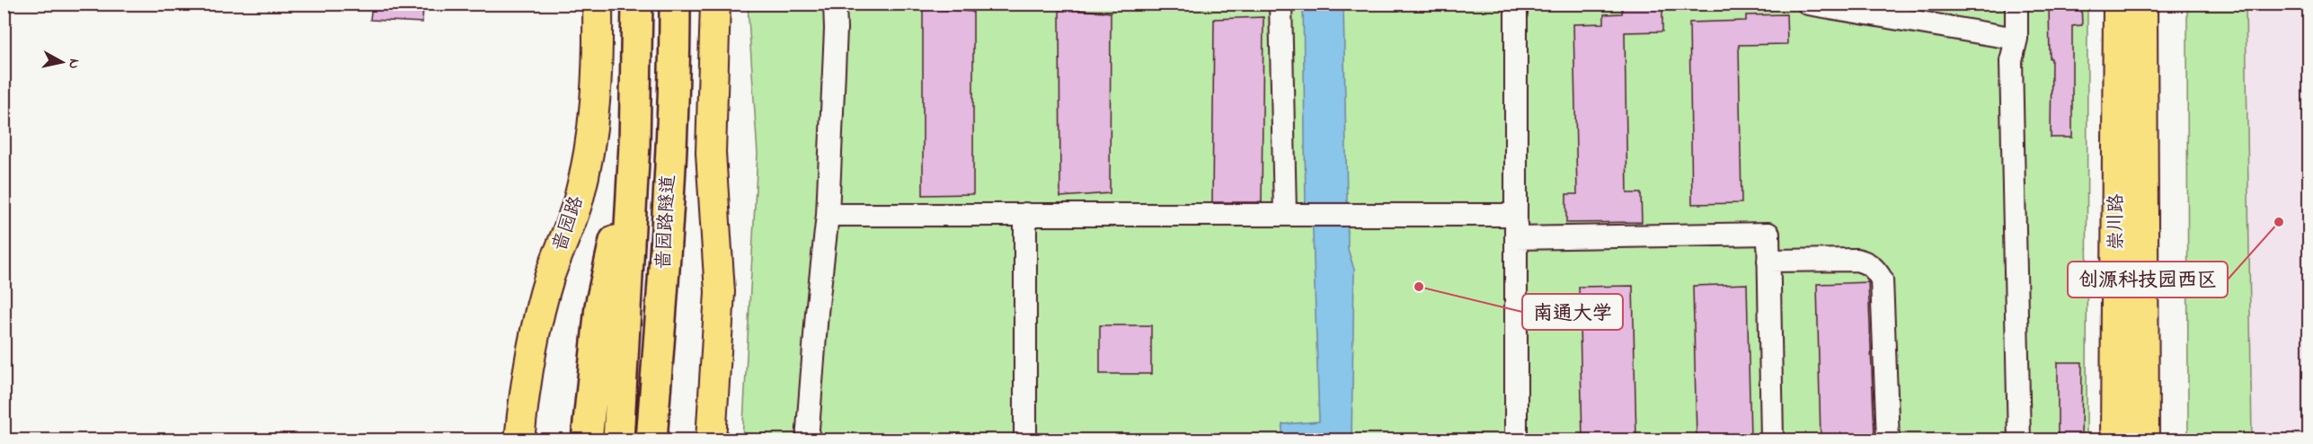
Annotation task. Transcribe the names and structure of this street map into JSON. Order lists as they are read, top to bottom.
{
  "streets": {
    "highway": ["啬园路隧道"],
    "main road": ["崇川路", "啬园路"]
  },
  "places": ["创源科技园西区", "南通大学"],
  "north": "right"
}
